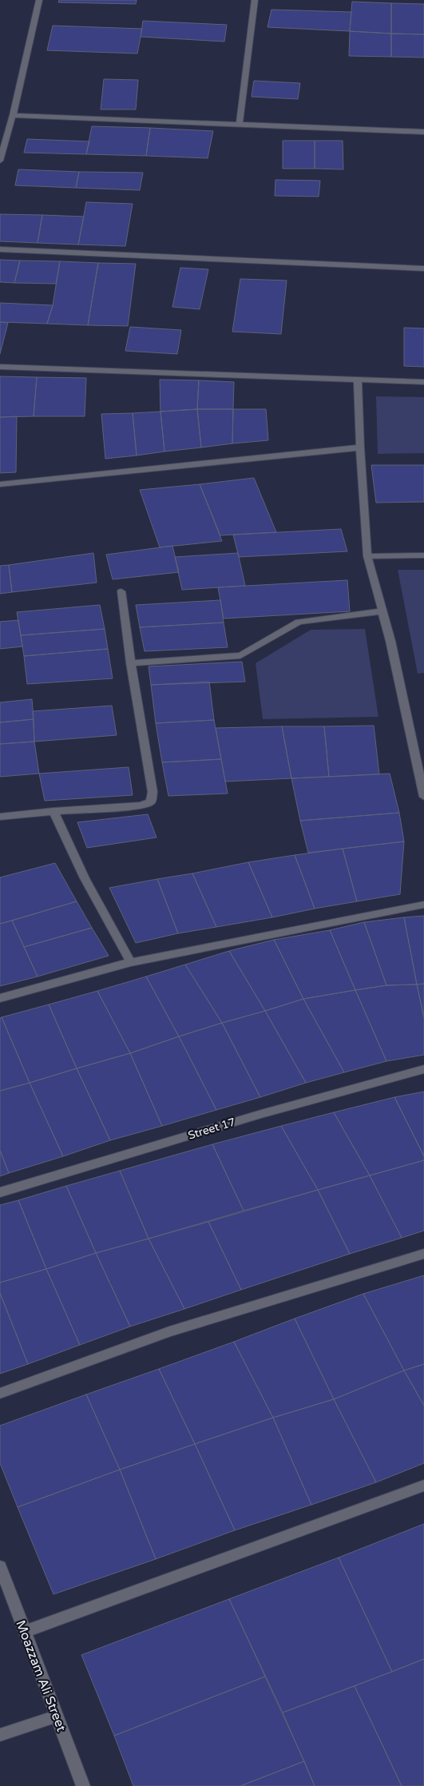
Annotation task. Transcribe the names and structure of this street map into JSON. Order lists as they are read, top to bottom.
{
  "streets": {
    "street": ["Street 17", "Moazzam Ali Street"]
  }
}
